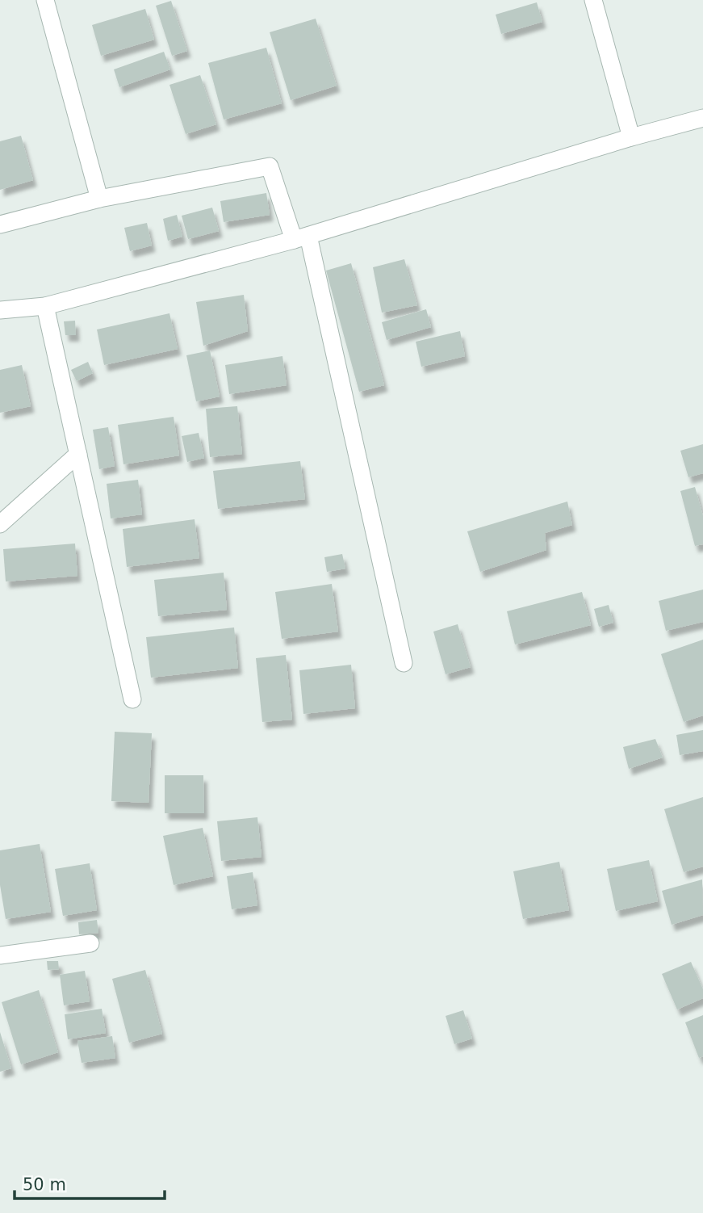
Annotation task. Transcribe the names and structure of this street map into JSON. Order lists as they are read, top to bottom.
{
  "scale_bar": "50 m"
}
